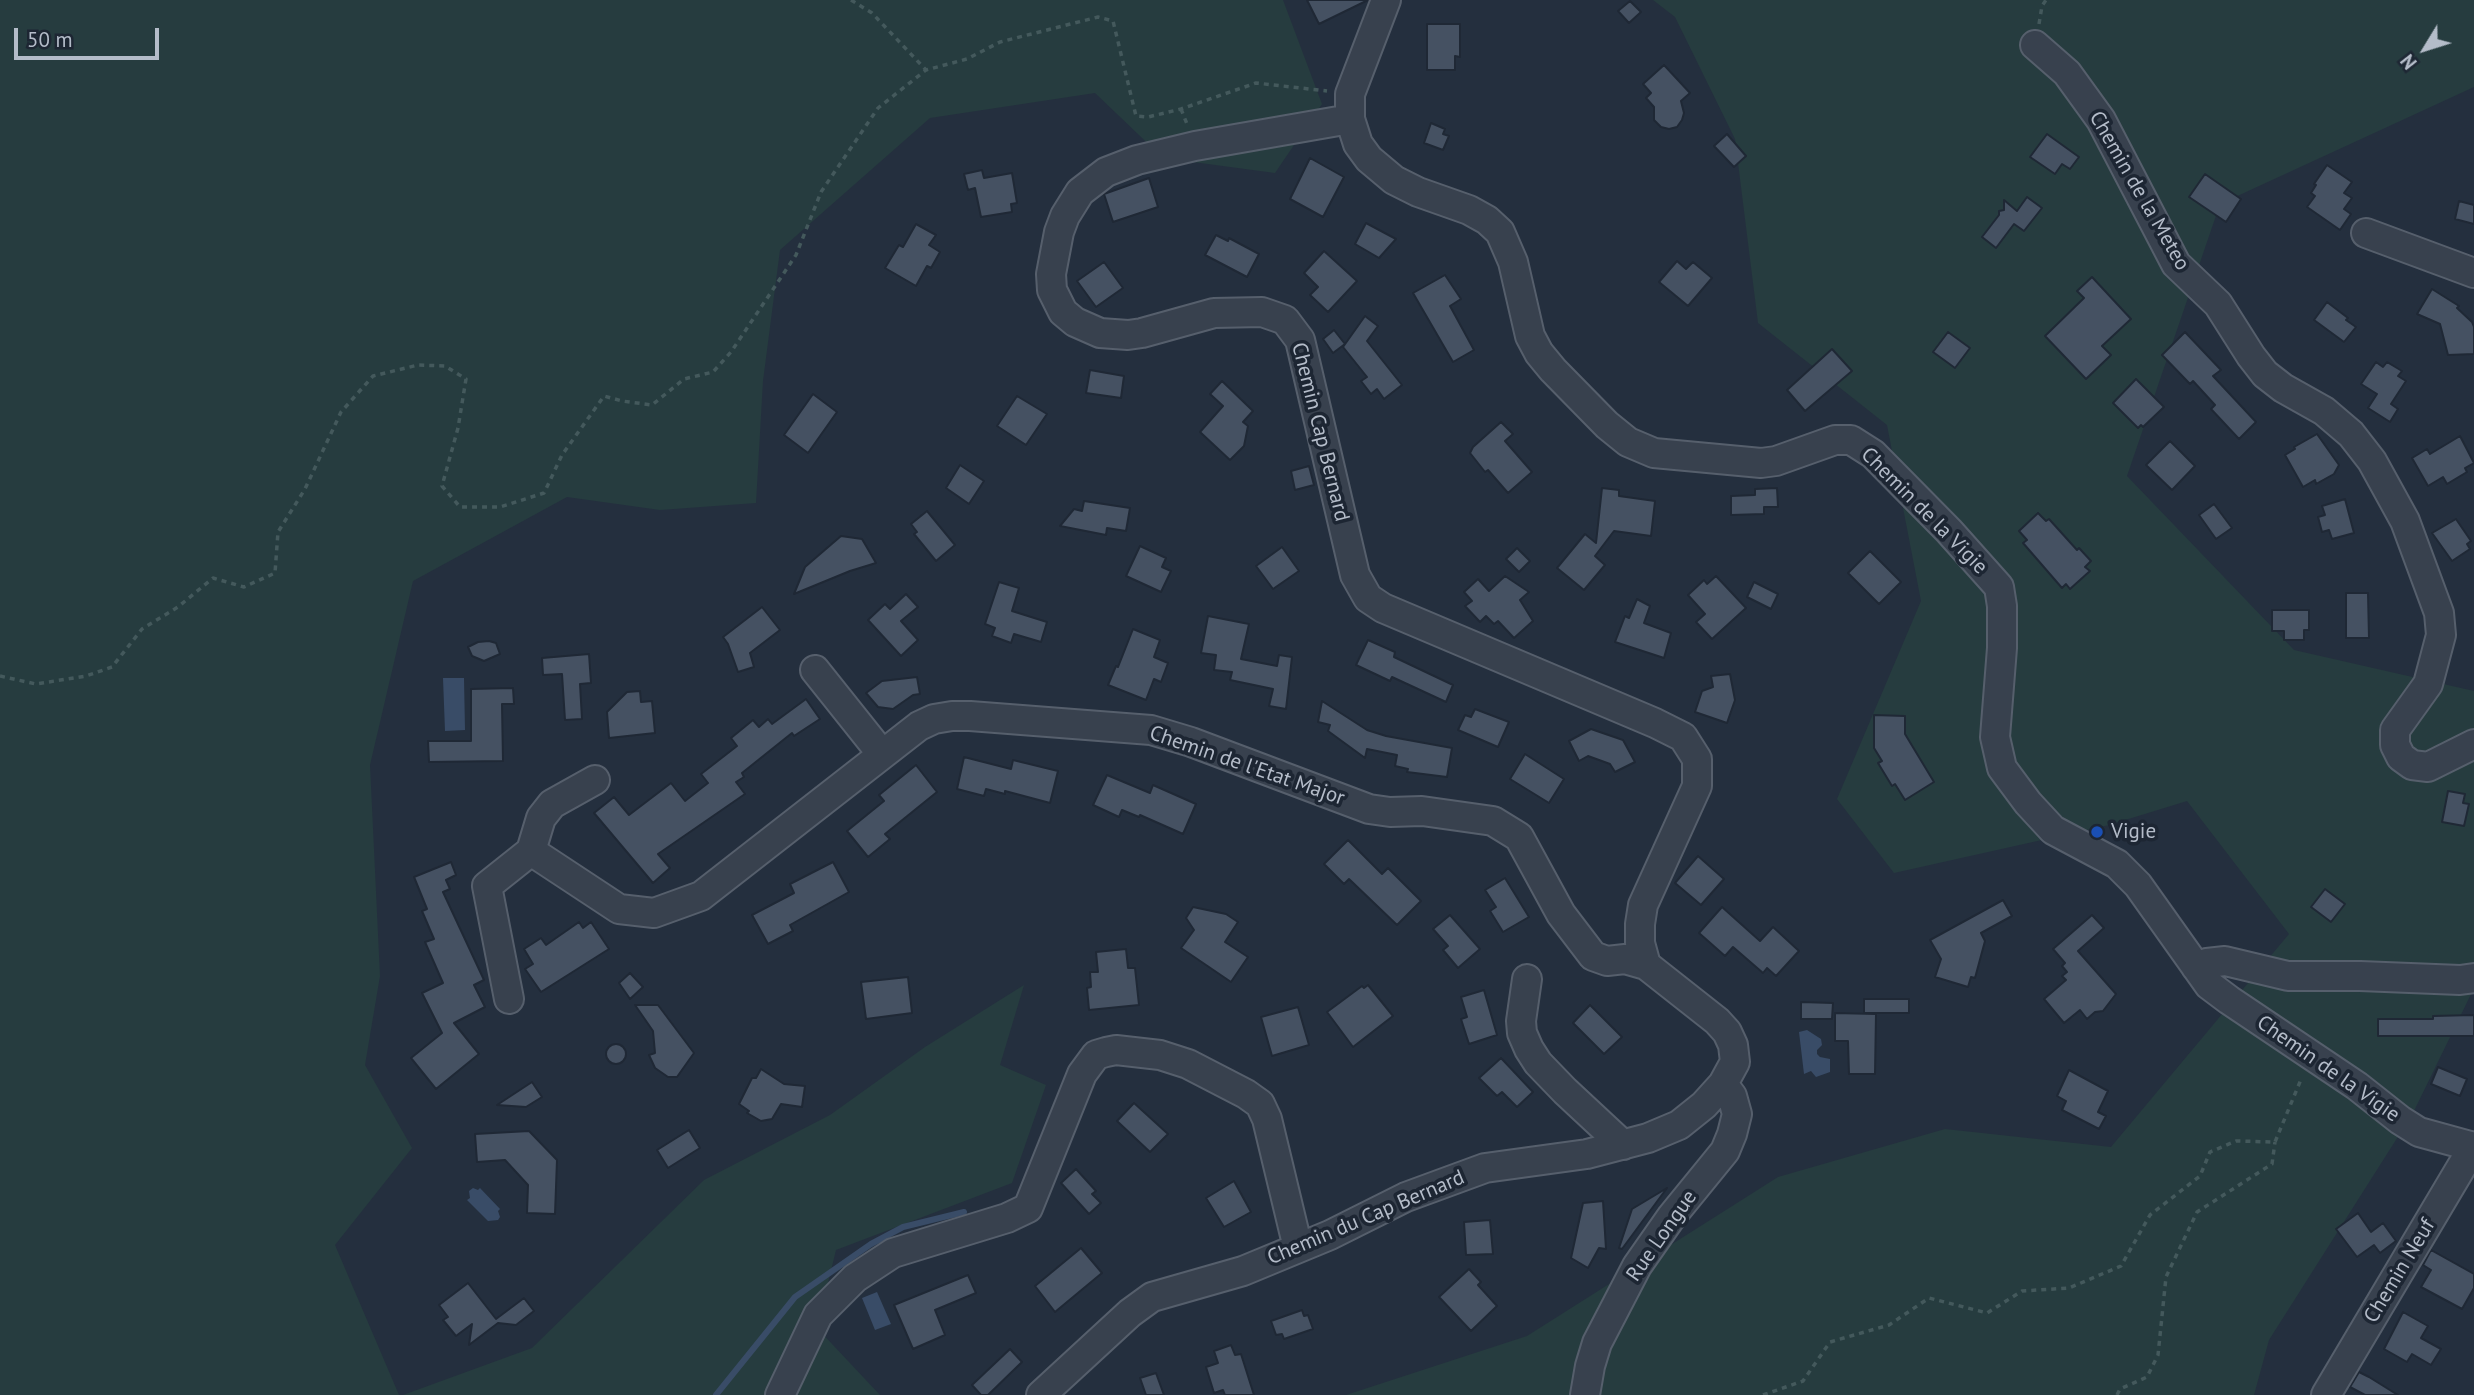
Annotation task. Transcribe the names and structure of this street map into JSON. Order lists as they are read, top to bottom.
{
  "streets": {
    "street": [
      "Chemin de la Meteo",
      "Chemin Cap Bernard",
      "Chemin de la Vigie",
      "Chemin de l'Etat Major",
      "Chemin du Cap Bernard",
      "Rue Longue",
      "Chemin Neuf"
    ]
  },
  "crossings": [
    ["Chemin Cap Bernard", "Chemin de la Vigie"],
    ["Chemin Cap Bernard", "Chemin de l'Etat Major"],
    ["Chemin Cap Bernard", "Chemin du Cap Bernard"],
    ["Chemin de la Vigie", "Chemin Neuf"],
    ["Chemin de l'Etat Major", "Chemin du Cap Bernard"],
    ["Chemin du Cap Bernard", "Rue Longue"]
  ],
  "places": ["Vigie"],
  "scale_bar": "50 m",
  "north": "bottom left"
}
